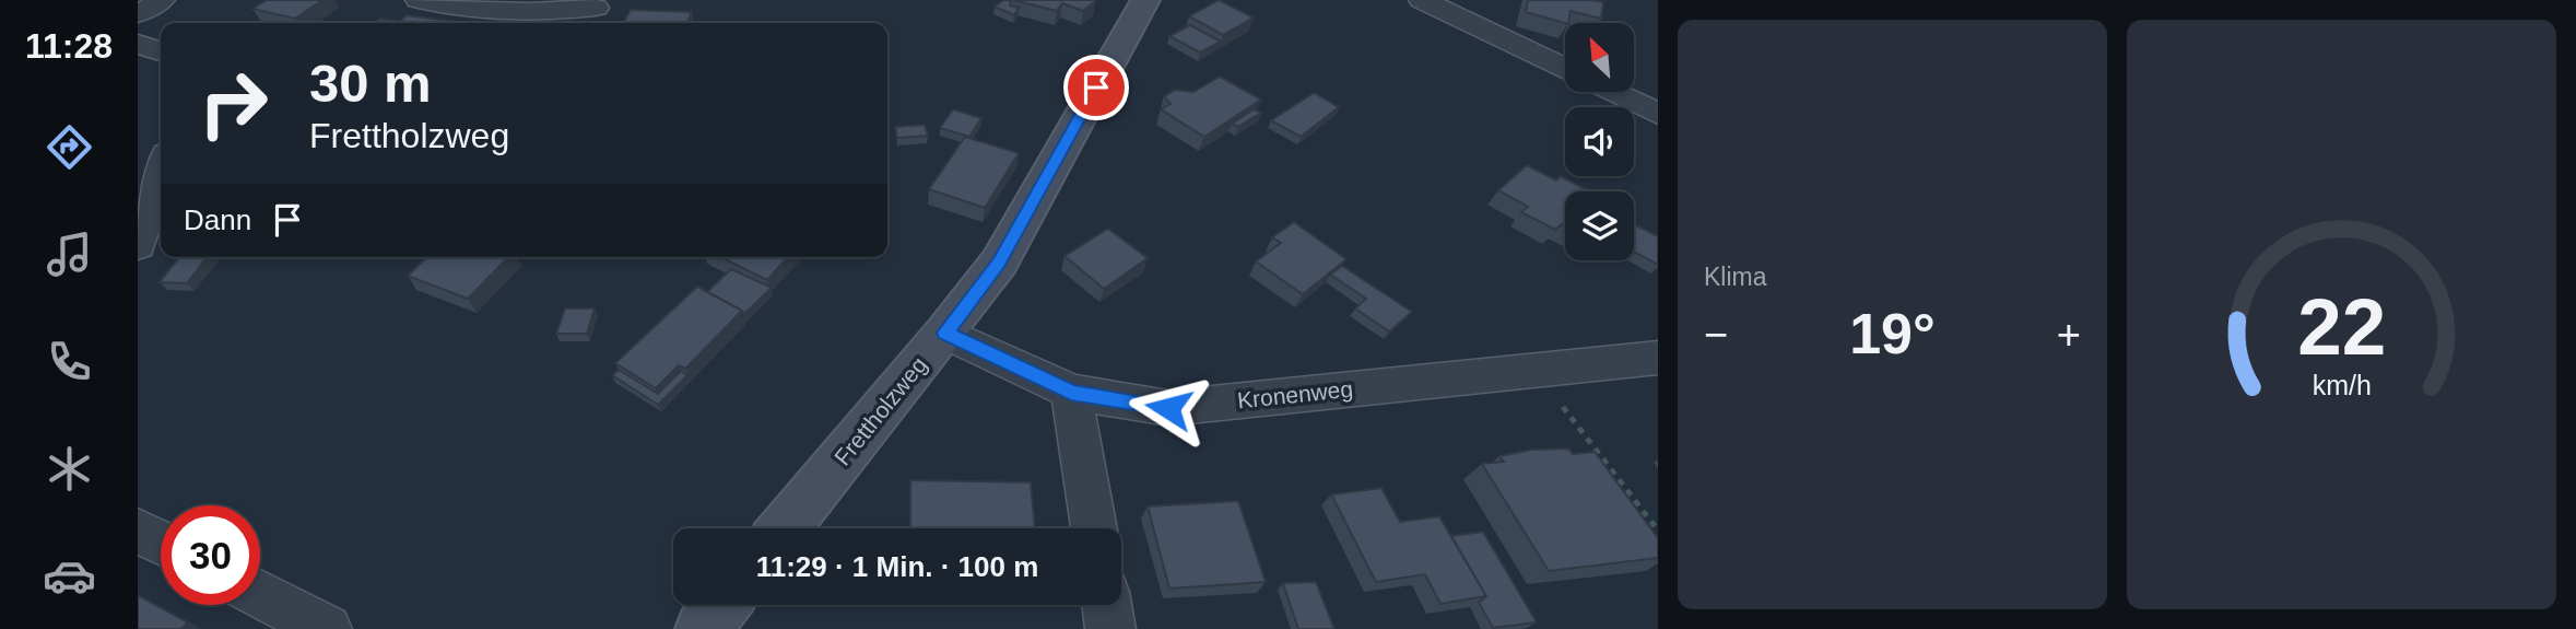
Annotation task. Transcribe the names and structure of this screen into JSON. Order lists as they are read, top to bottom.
{
  "streets": {
    "street": ["Kronenweg", "Frettholzweg"]
  },
  "crossings": [
    ["Kronenweg", "Frettholzweg"]
  ],
  "north": "top left",
  "page": {
    "tabs": "11:28",
    "tile": "Klima",
    "turn": ["30 m", "Frettholzweg"],
    "then": "Dann",
    "heat": ["−", "19°", "+"],
    "limit": "30",
    "trip": "11:29 · 1 Min. · 100 m",
    "gauge": ["22", "km/h"]
  }
}
